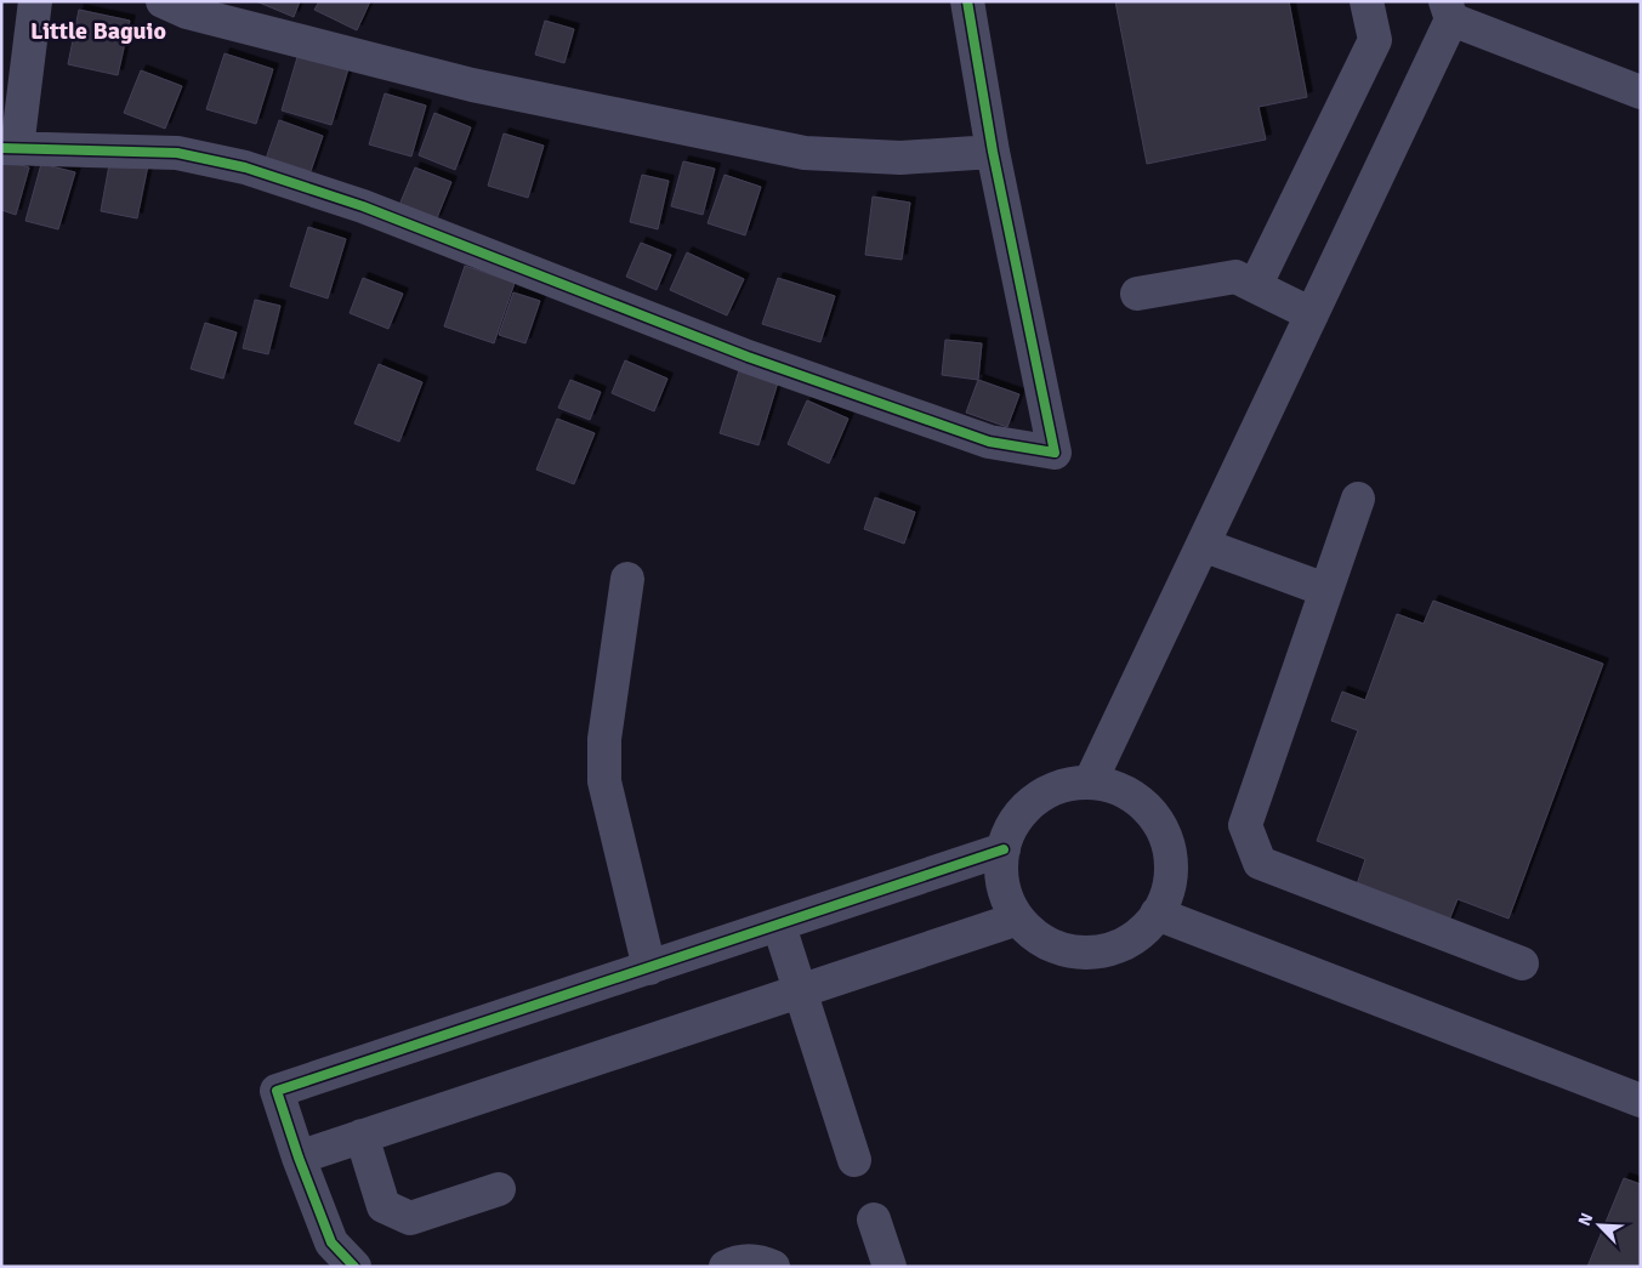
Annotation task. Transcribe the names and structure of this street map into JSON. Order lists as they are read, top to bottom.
{
  "districts": ["Little Baguio"],
  "north": "top left"
}
